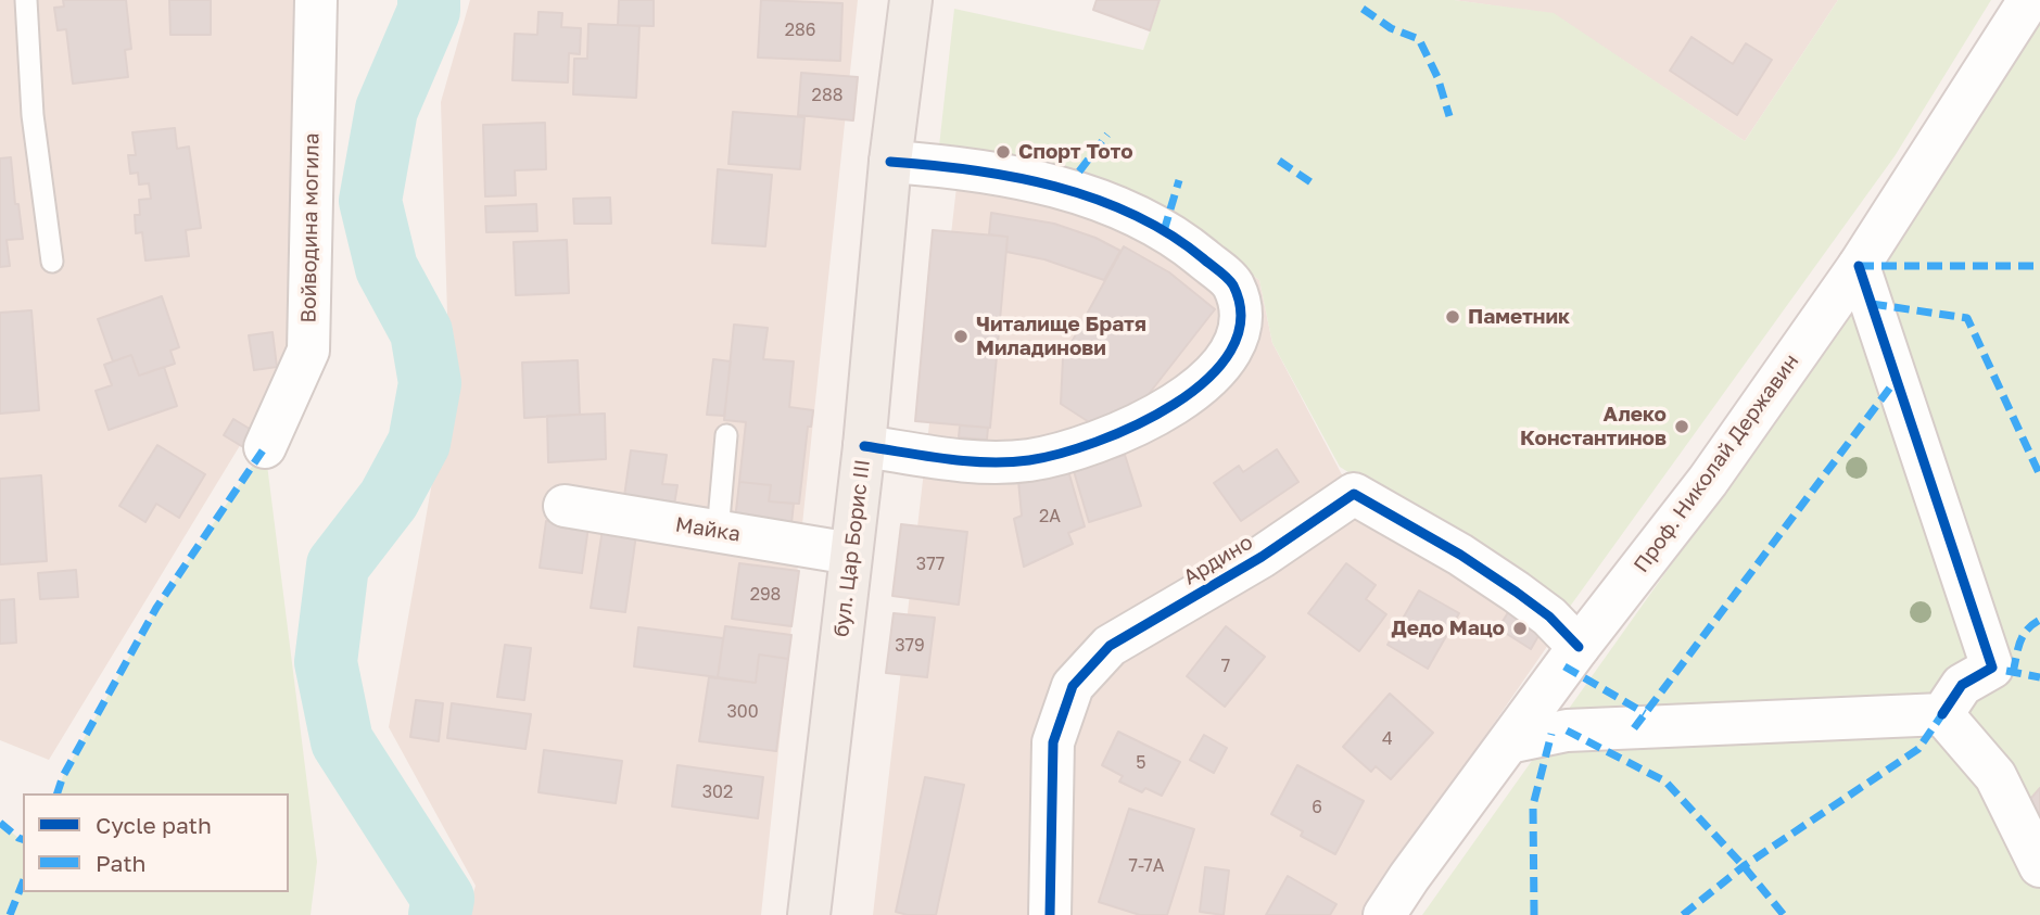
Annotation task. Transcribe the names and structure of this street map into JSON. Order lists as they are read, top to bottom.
{
  "streets": {
    "main road": ["бул. Цар Борис III"],
    "street": [
      "Войводина могила",
      "Проф. Николай Державин",
      "Майка",
      "Ардино"
    ]
  },
  "crossings": [
    ["Проф. Николай Державин", "Ардино"],
    ["Майка", "бул. Цар Борис III"]
  ],
  "places": [
    "Спорт Тото",
    "Паметник",
    "Читалище Братя Миладинови",
    "Алеко Константинов",
    "Дедо Мацо"
  ],
  "house_numbers": [
    "286",
    "288",
    "2А",
    "377",
    "298",
    "379",
    "7",
    "300",
    "4",
    "5",
    "302",
    "6",
    "7-7А"
  ],
  "legend": ["Cycle path", "Path"]
}
